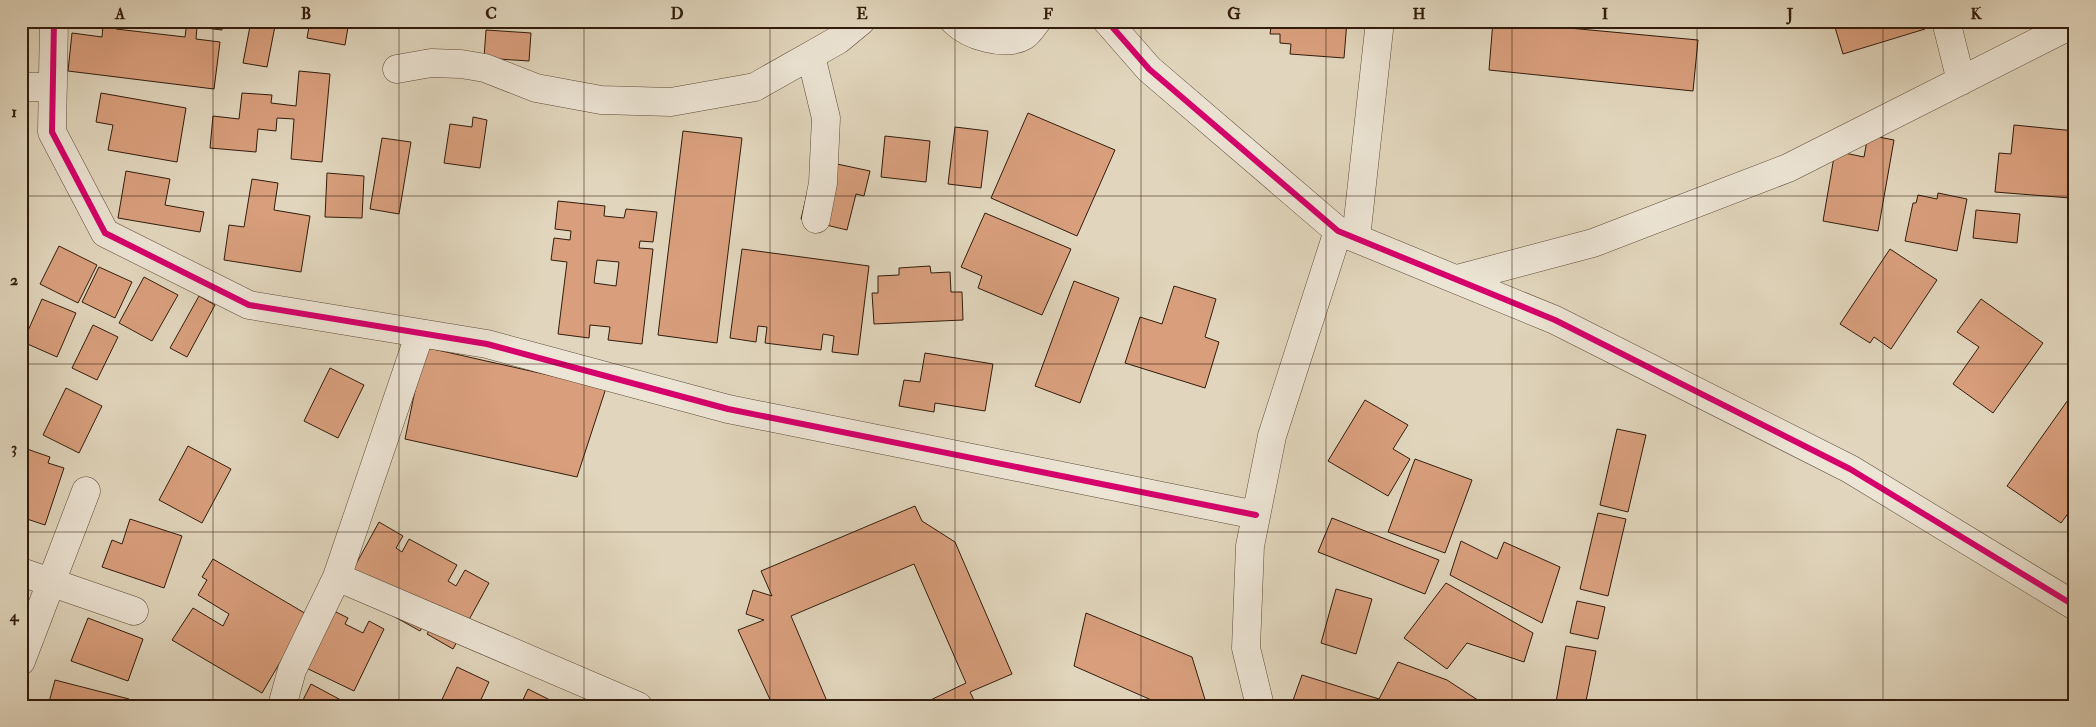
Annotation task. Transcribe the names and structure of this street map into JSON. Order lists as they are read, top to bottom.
{
  "grid": {
    "columns": [
      "A",
      "B",
      "C",
      "D",
      "E",
      "F",
      "G",
      "H",
      "I",
      "J",
      "K"
    ],
    "rows": [
      "1",
      "2",
      "3",
      "4"
    ]
  }
}
